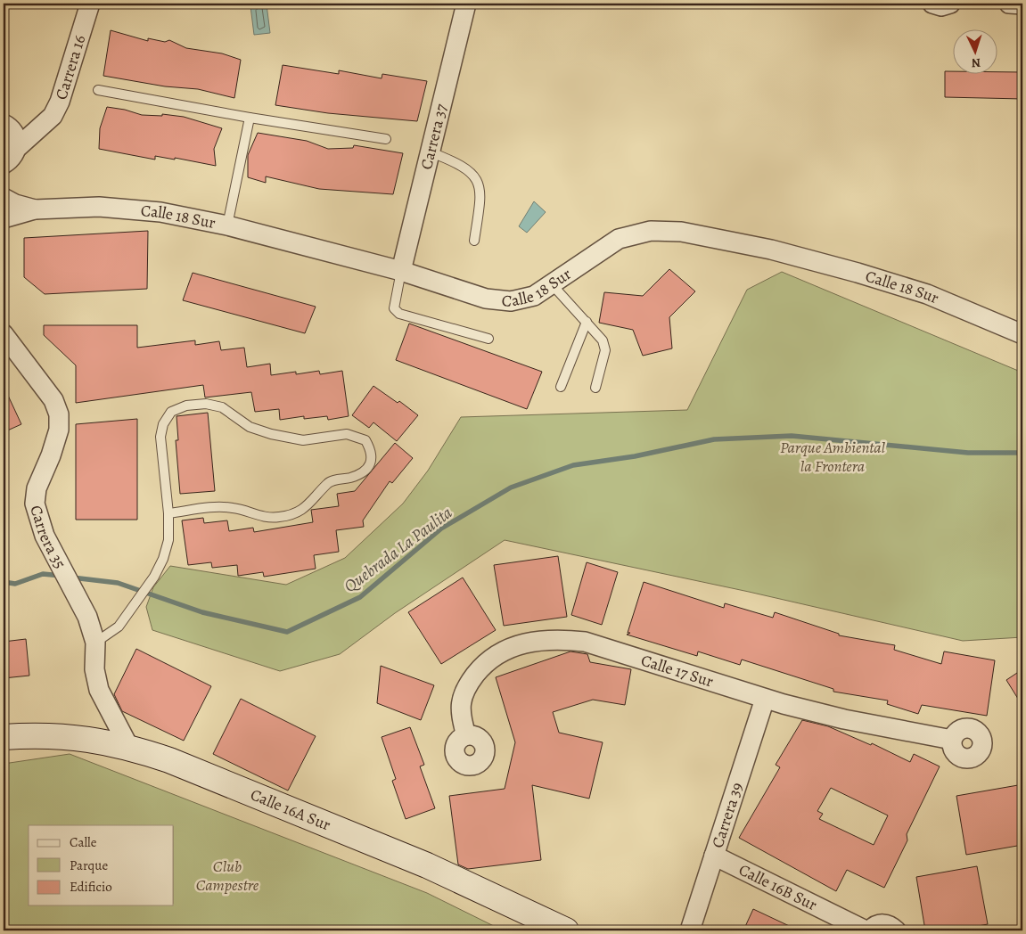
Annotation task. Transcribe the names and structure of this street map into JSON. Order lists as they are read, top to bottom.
{
  "streets": {
    "street": [
      "Carrera 16",
      "Carrera 37",
      "Calle 18 Sur",
      "Carrera 35",
      "Calle 17 Sur",
      "Calle 16A Sur",
      "Carrera 39",
      "Calle 16B Sur"
    ]
  },
  "crossings": [
    ["Carrera 37", "Calle 18 Sur"],
    ["Carrera 35", "Calle 16A Sur"],
    ["Calle 17 Sur", "Carrera 39"],
    ["Carrera 39", "Calle 16B Sur"]
  ],
  "water": ["Quebrada La Paulita"],
  "parks": ["Parque Ambiental la Frontera", "Club Campestre"],
  "legend": ["Calle", "Parque", "Edificio"],
  "north": "bottom"
}
